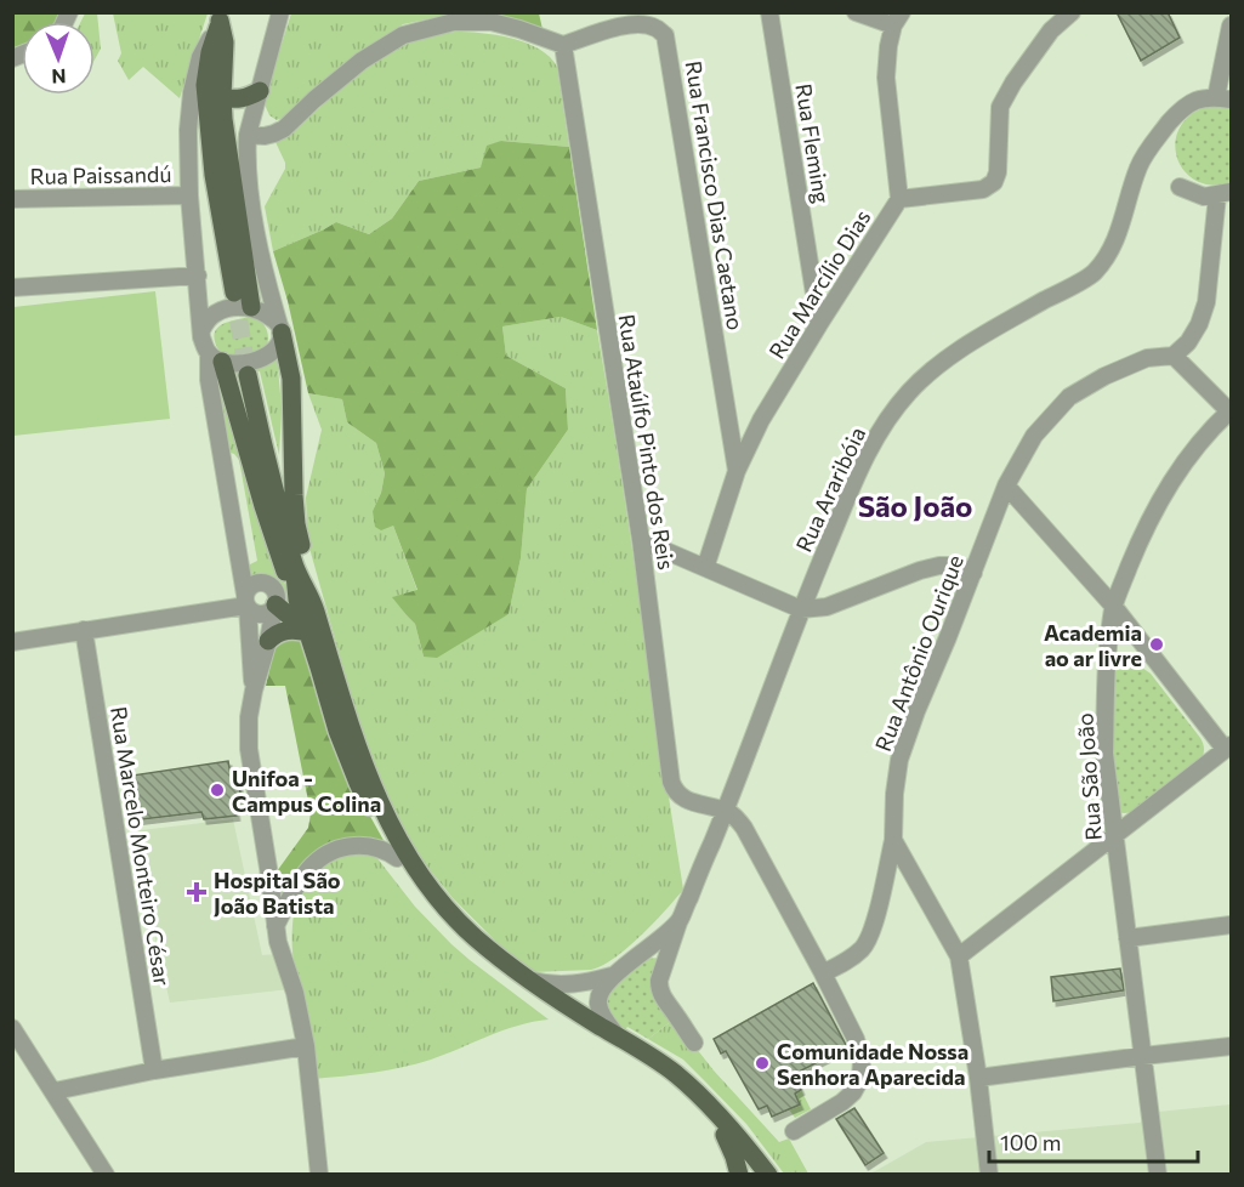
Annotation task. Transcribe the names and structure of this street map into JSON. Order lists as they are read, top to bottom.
{
  "streets": {
    "street": [
      "Rua Fleming",
      "Rua Paissandú",
      "Rua Francisco Dias Caetano",
      "Rua Marcílio Dias",
      "Rua Ataúlfo Pinto dos Reis",
      "Rua Araribóia",
      "Rua Antônio Ourique",
      "Rua São João",
      "Rua Marcelo Monteiro César"
    ]
  },
  "crossings": [
    ["Rua Fleming", "Rua Marcílio Dias"],
    ["Rua Francisco Dias Caetano", "Rua Marcílio Dias"],
    ["Rua Francisco Dias Caetano", "Rua Ataúlfo Pinto dos Reis"],
    ["Rua Ataúlfo Pinto dos Reis", "Rua Araribóia"]
  ],
  "districts": ["São João"],
  "places": {
    "other": ["Academia ao ar livre", "Unifoa - Campus Colina", "Comunidade Nossa Senhora Aparecida"],
    "health": ["Hospital São João Batista"]
  },
  "scale_bar": "100 m",
  "north": "bottom"
}
